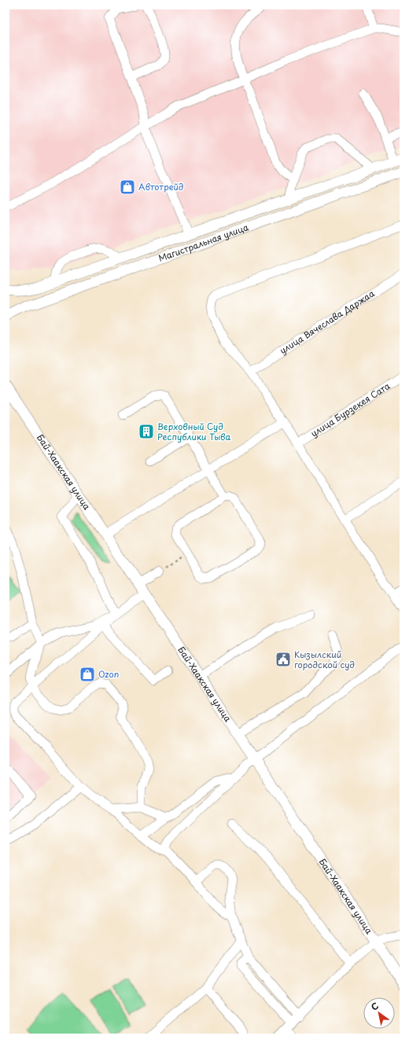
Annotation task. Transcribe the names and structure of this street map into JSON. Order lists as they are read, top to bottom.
{
  "streets": {
    "main road": ["Магистральная улица", "Бай-Хаакская улица"],
    "street": ["улица Вячеслава Даржаа", "улица Бурзекея Сата"]
  },
  "places": {
    "shop": ["Автотрейд", "Ozon"],
    "building": ["Верховный Суд Республики Тыва"],
    "public building": ["Кызылский городской суд"]
  },
  "north": "top left"
}
